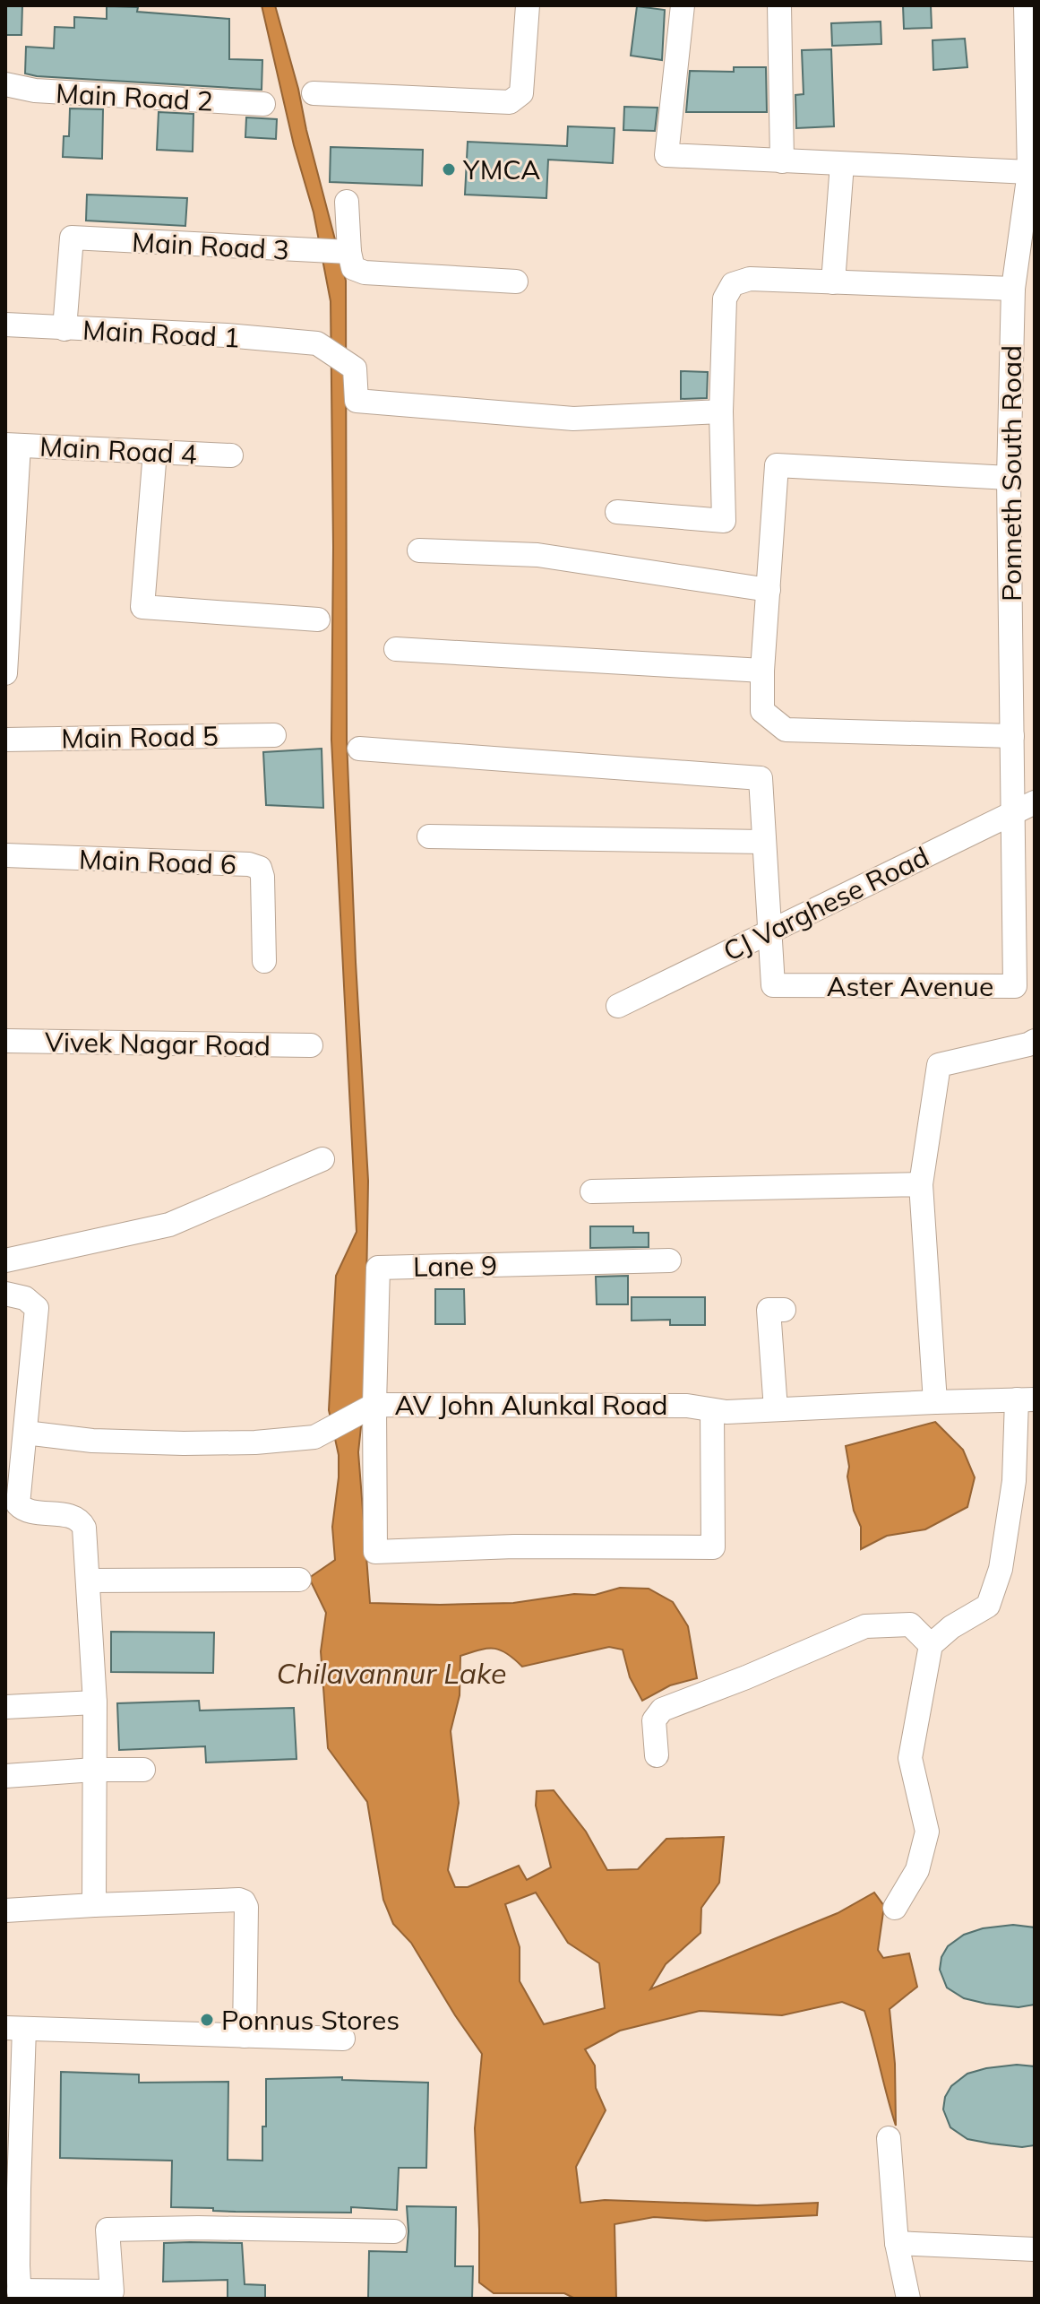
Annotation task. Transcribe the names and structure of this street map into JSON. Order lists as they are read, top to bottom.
{
  "streets": {
    "street": [
      "Main Road 2",
      "Main Road 3",
      "Main Road 1",
      "Main Road 4",
      "Ponneth South Road",
      "Main Road 5",
      "Main Road 6",
      "CJ Varghese Road",
      "Aster Avenue",
      "Vivek Nagar Road",
      "Lane 9",
      "AV John Alunkal Road"
    ]
  },
  "crossings": [
    ["Main Road 3", "Main Road 1"],
    ["Ponneth South Road", "CJ Varghese Road"],
    ["Ponneth South Road", "Aster Avenue"],
    ["CJ Varghese Road", "Aster Avenue"],
    ["Lane 9", "AV John Alunkal Road"]
  ],
  "water": ["Chilavannur Lake"],
  "places": ["YMCA", "Ponnus Stores"]
}
